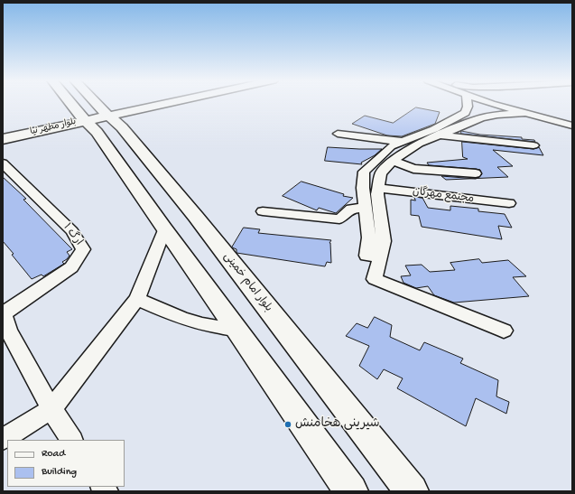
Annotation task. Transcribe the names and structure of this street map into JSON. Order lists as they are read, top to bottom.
{
  "streets": {
    "main road": ["بلوار مطهر نیا", "بلوار امام خمینی"],
    "street": ["مجتمع مهرگان", "ارگ ۱"]
  },
  "crossings": [
    ["بلوار مطهر نیا", "بلوار امام خمینی"]
  ],
  "places": ["شیرینی هخامنش"],
  "legend": ["Road", "Building"]
}
